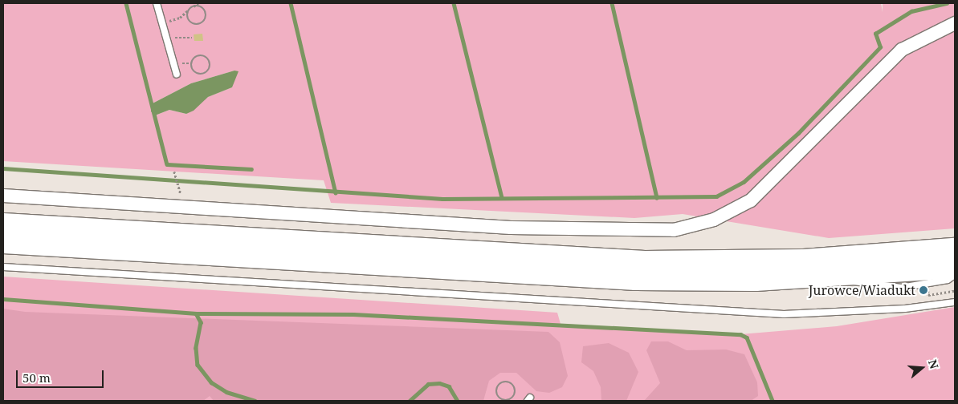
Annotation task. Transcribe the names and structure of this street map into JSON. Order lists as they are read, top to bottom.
{
  "places": ["Jurowce/Wiadukt"],
  "scale_bar": "50 m",
  "north": "right"
}
